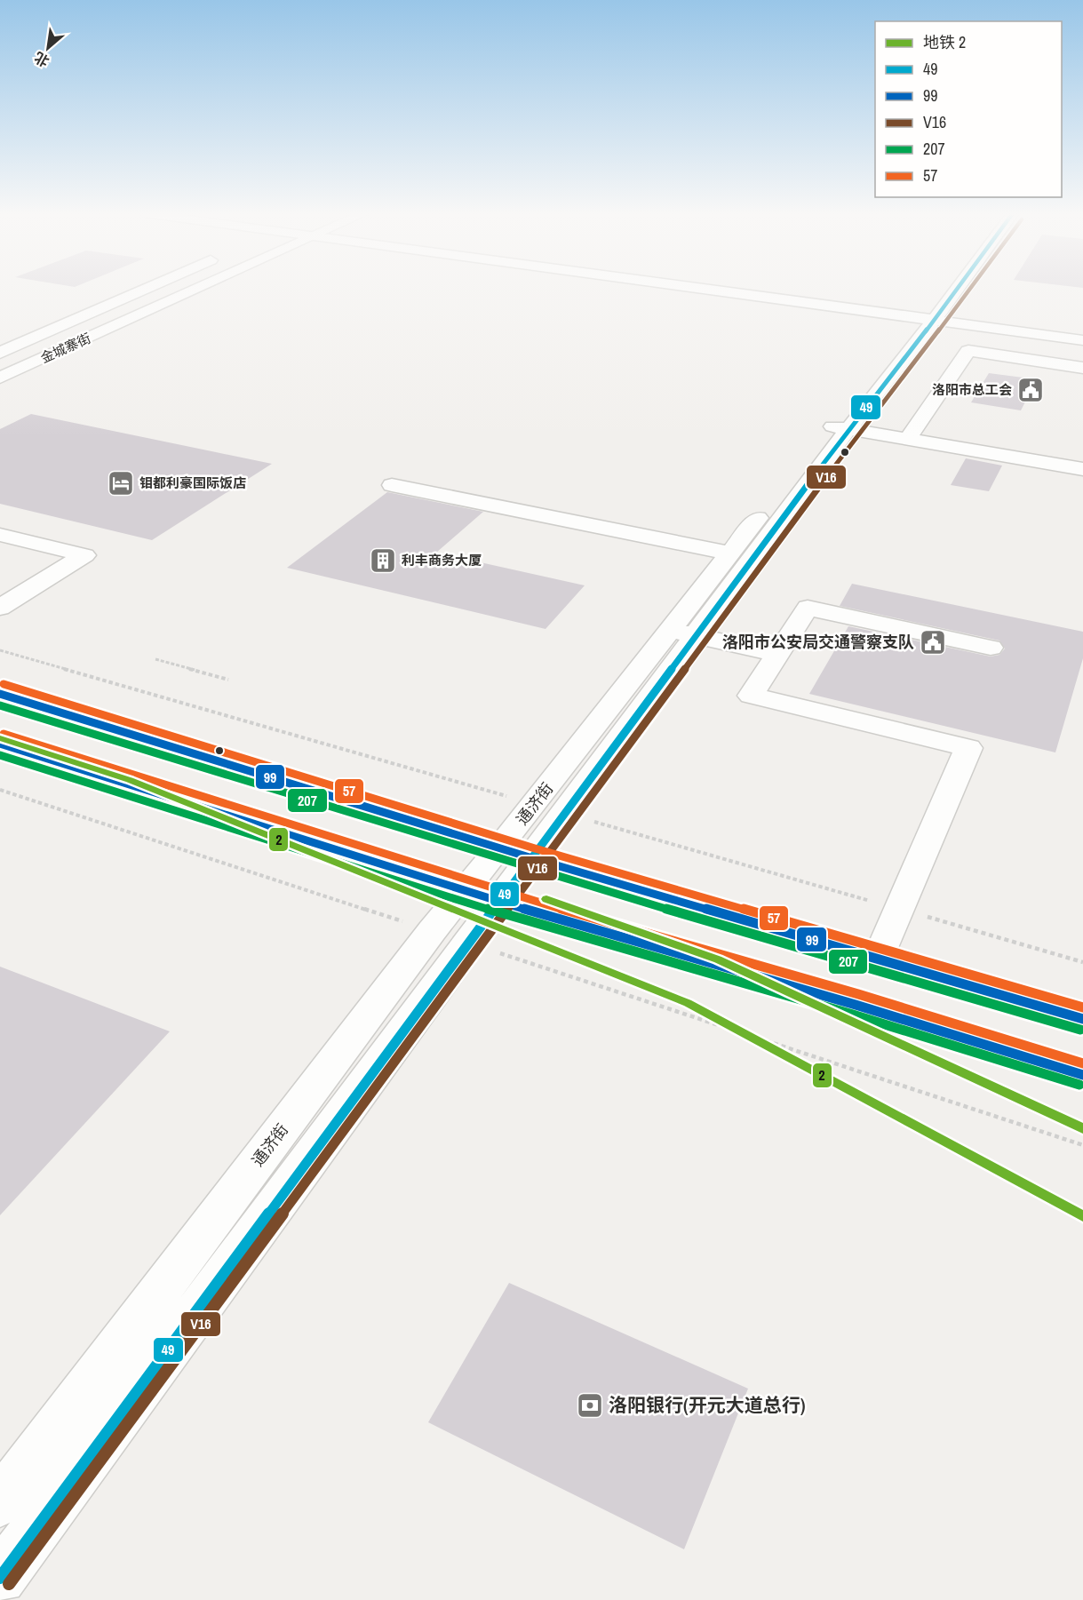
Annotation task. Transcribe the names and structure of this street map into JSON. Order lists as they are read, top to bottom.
{
  "streets": {
    "street": ["金城寨街", "通济街"]
  },
  "places": {
    "public building": ["洛阳市总工会", "洛阳市公安局交通警察支队"],
    "hotel": ["钼都利豪国际饭店"],
    "building": ["利丰商务大厦"],
    "bank": ["洛阳银行(开元大道总行)"]
  },
  "lines": [
    "transit line 49",
    "transit line V16",
    "transit line 57",
    "transit line 99",
    "transit line 207",
    "metro line 2"
  ],
  "legend": [
    "地铁 2",
    "49",
    "99",
    "V16",
    "207",
    "57"
  ],
  "north": "bottom left"
}
